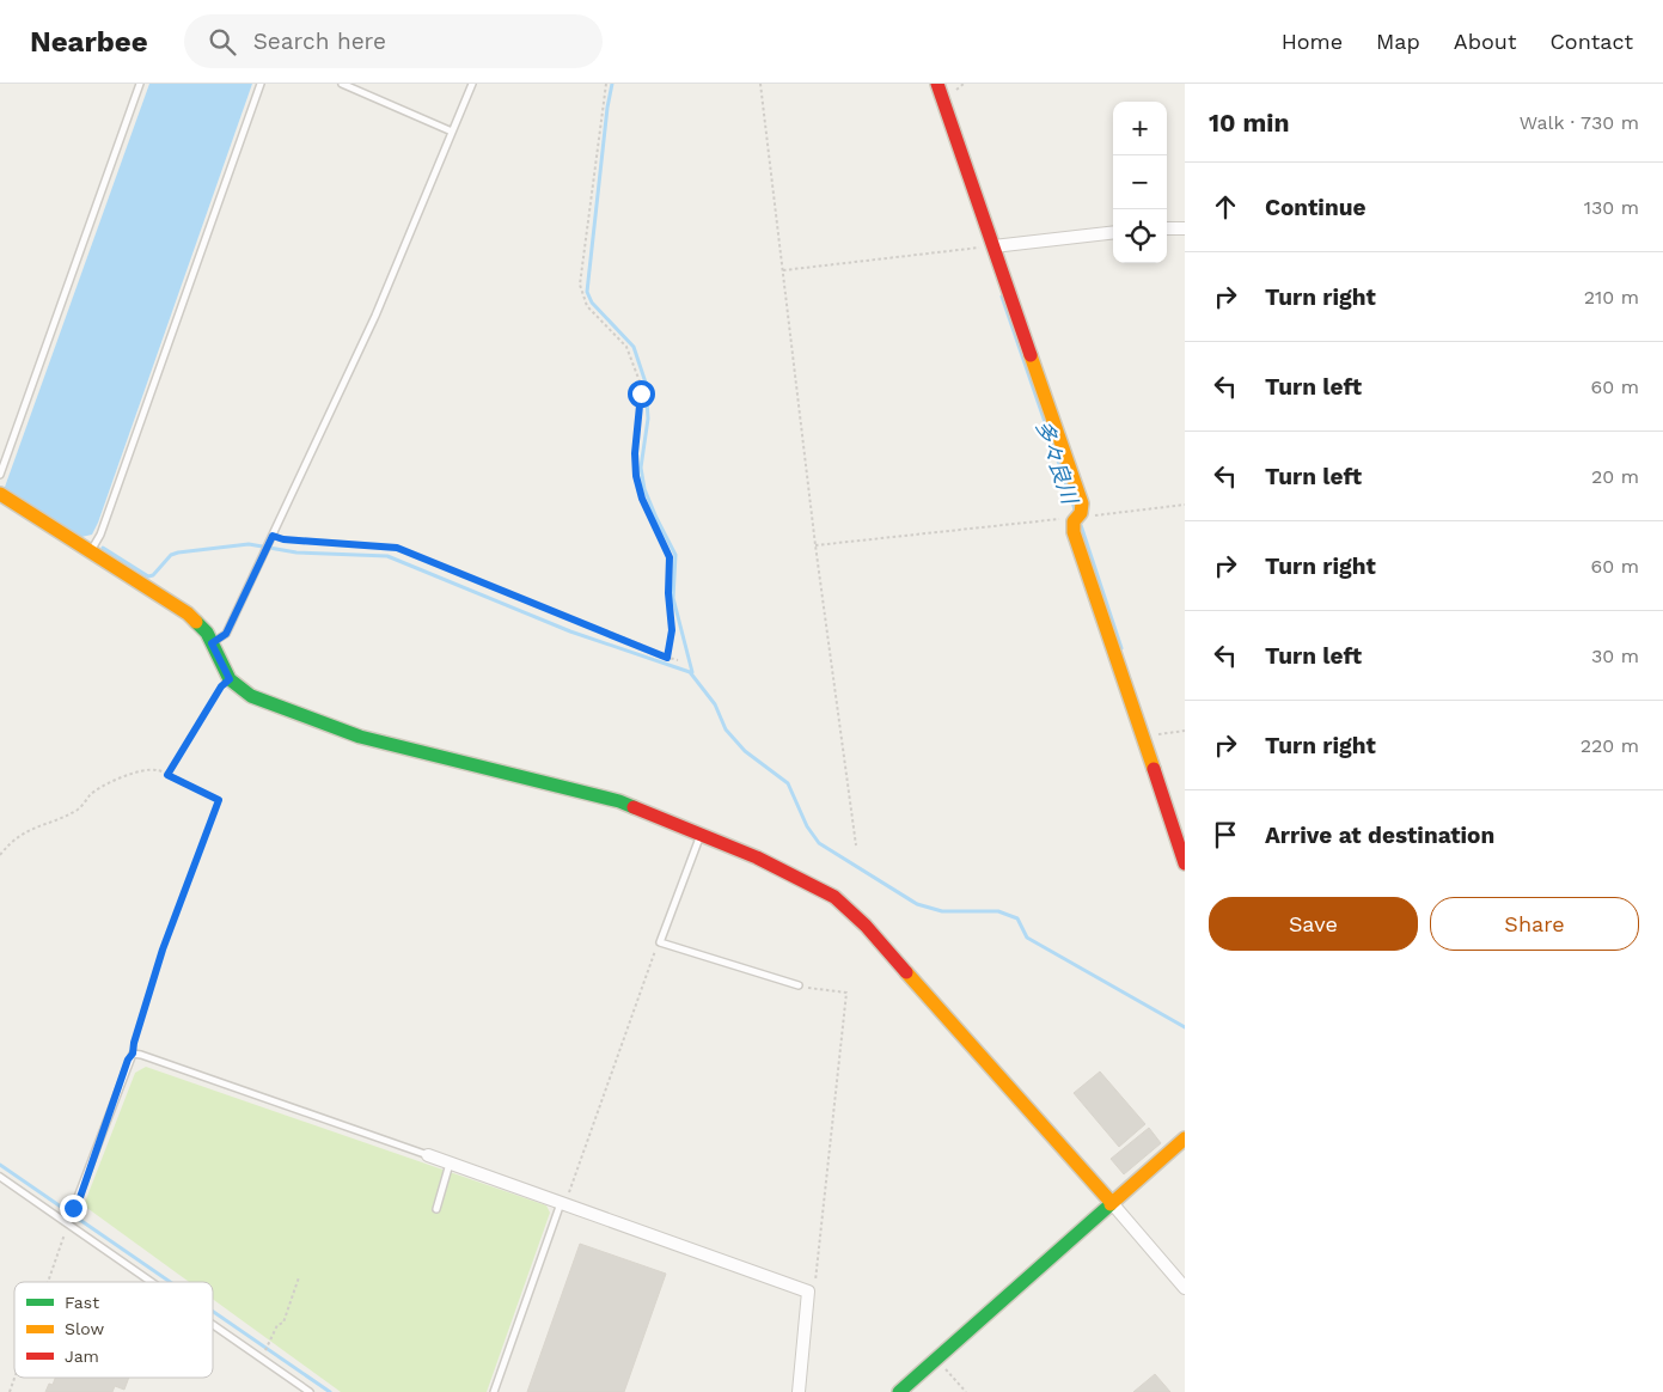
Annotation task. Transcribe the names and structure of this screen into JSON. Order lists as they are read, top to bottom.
{
  "water": ["多々良川"],
  "legend": ["Fast", "Slow", "Jam"],
  "page": {
    "header": "Nearbee",
    "search": "Search here",
    "nav": [
      "Home",
      "Map",
      "About",
      "Contact"
    ],
    "heading": ["10 min", "Walk · 730 m"],
    "map_buttons": ["+", "−"],
    "list": [
      ["Continue", "130 m"],
      ["Turn right", "210 m"],
      ["Turn left", "60 m"],
      ["Turn left", "20 m"],
      ["Turn right", "60 m"],
      ["Turn left", "30 m"],
      ["Turn right", "220 m"],
      "Arrive at destination"
    ],
    "buttons": ["Save", "Share"]
  }
}
